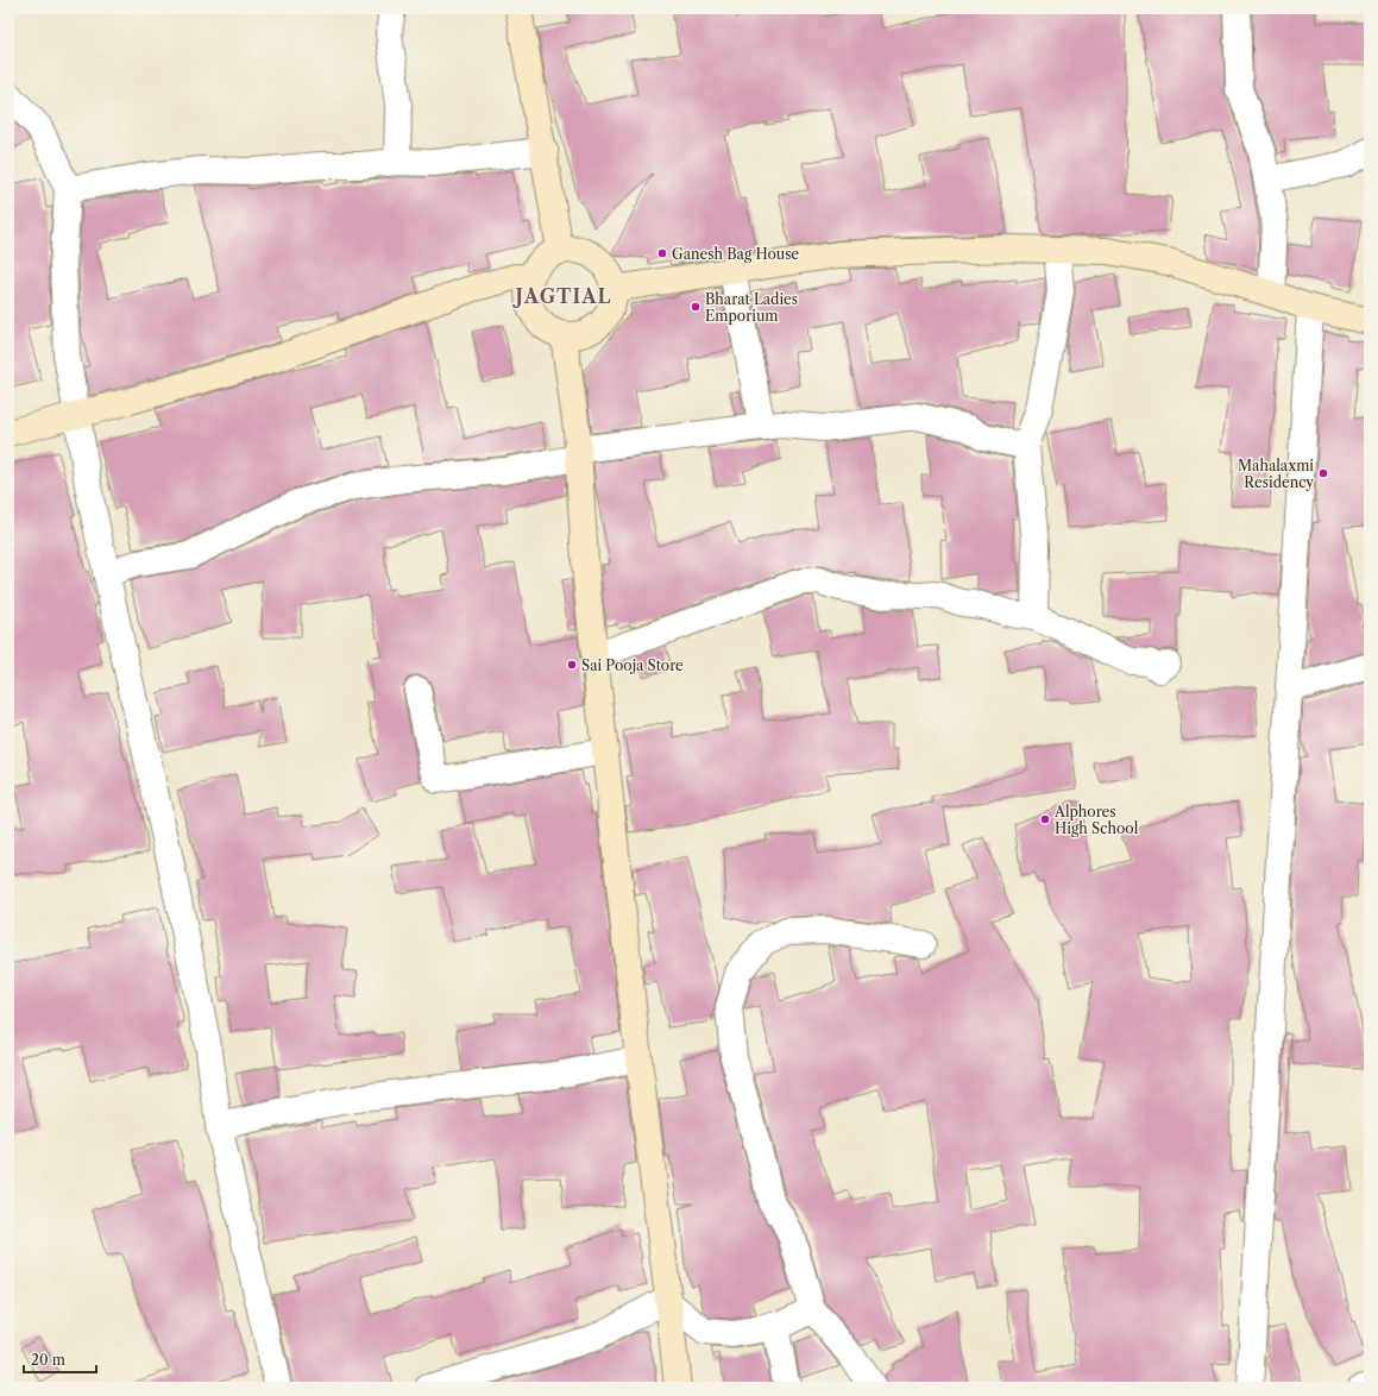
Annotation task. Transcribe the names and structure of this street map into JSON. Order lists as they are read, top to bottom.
{
  "districts": ["JAGTIAL"],
  "places": [
    "Ganesh Bag House",
    "Bharat Ladies Emporium",
    "Mahalaxmi Residency",
    "Sai Pooja Store",
    "Alphores High School"
  ],
  "scale_bar": "20 m"
}
